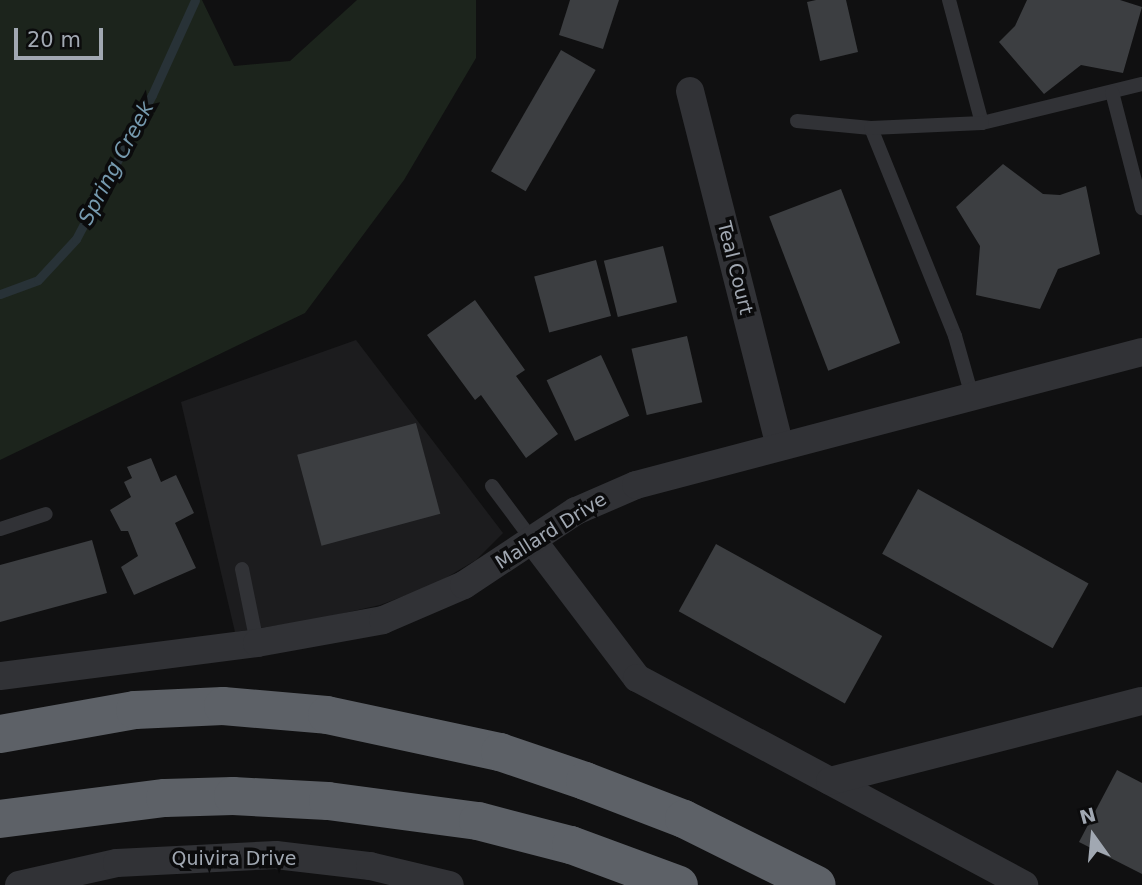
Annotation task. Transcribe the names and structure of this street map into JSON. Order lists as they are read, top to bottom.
{
  "streets": {
    "street": ["Teal Court", "Mallard Drive", "Quivira Drive"]
  },
  "crossings": [
    ["Teal Court", "Mallard Drive"]
  ],
  "water": ["Spring Creek"],
  "scale_bar": "20 m",
  "north": "top"
}
